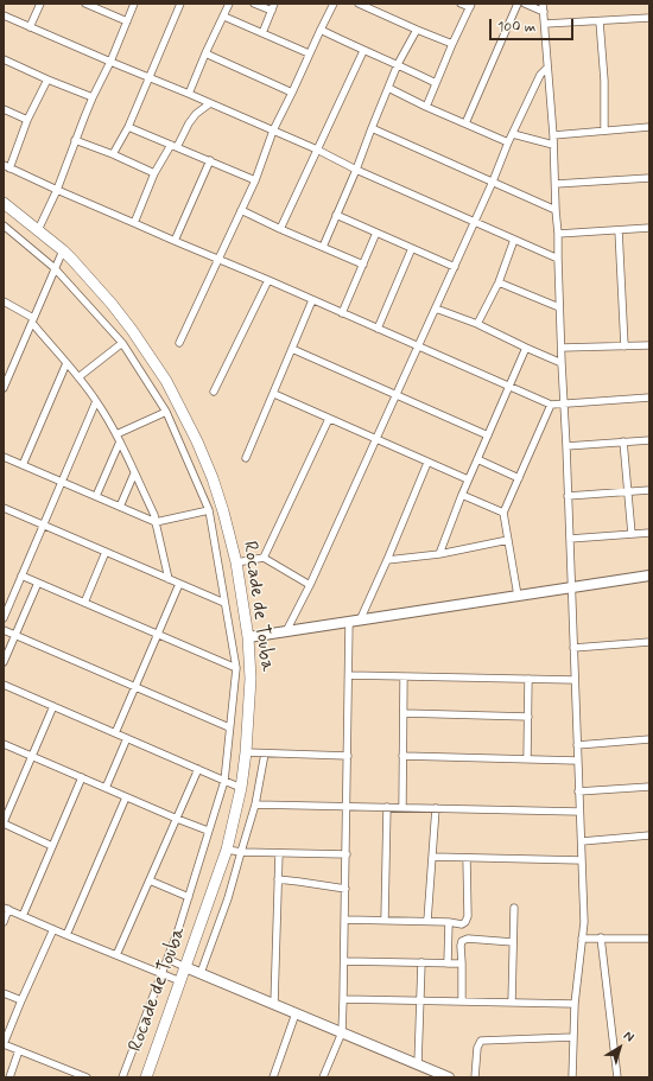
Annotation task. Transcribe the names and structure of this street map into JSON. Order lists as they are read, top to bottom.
{
  "streets": {
    "main road": ["Rocade de Touba"]
  },
  "scale_bar": "100 m",
  "north": "top right"
}
